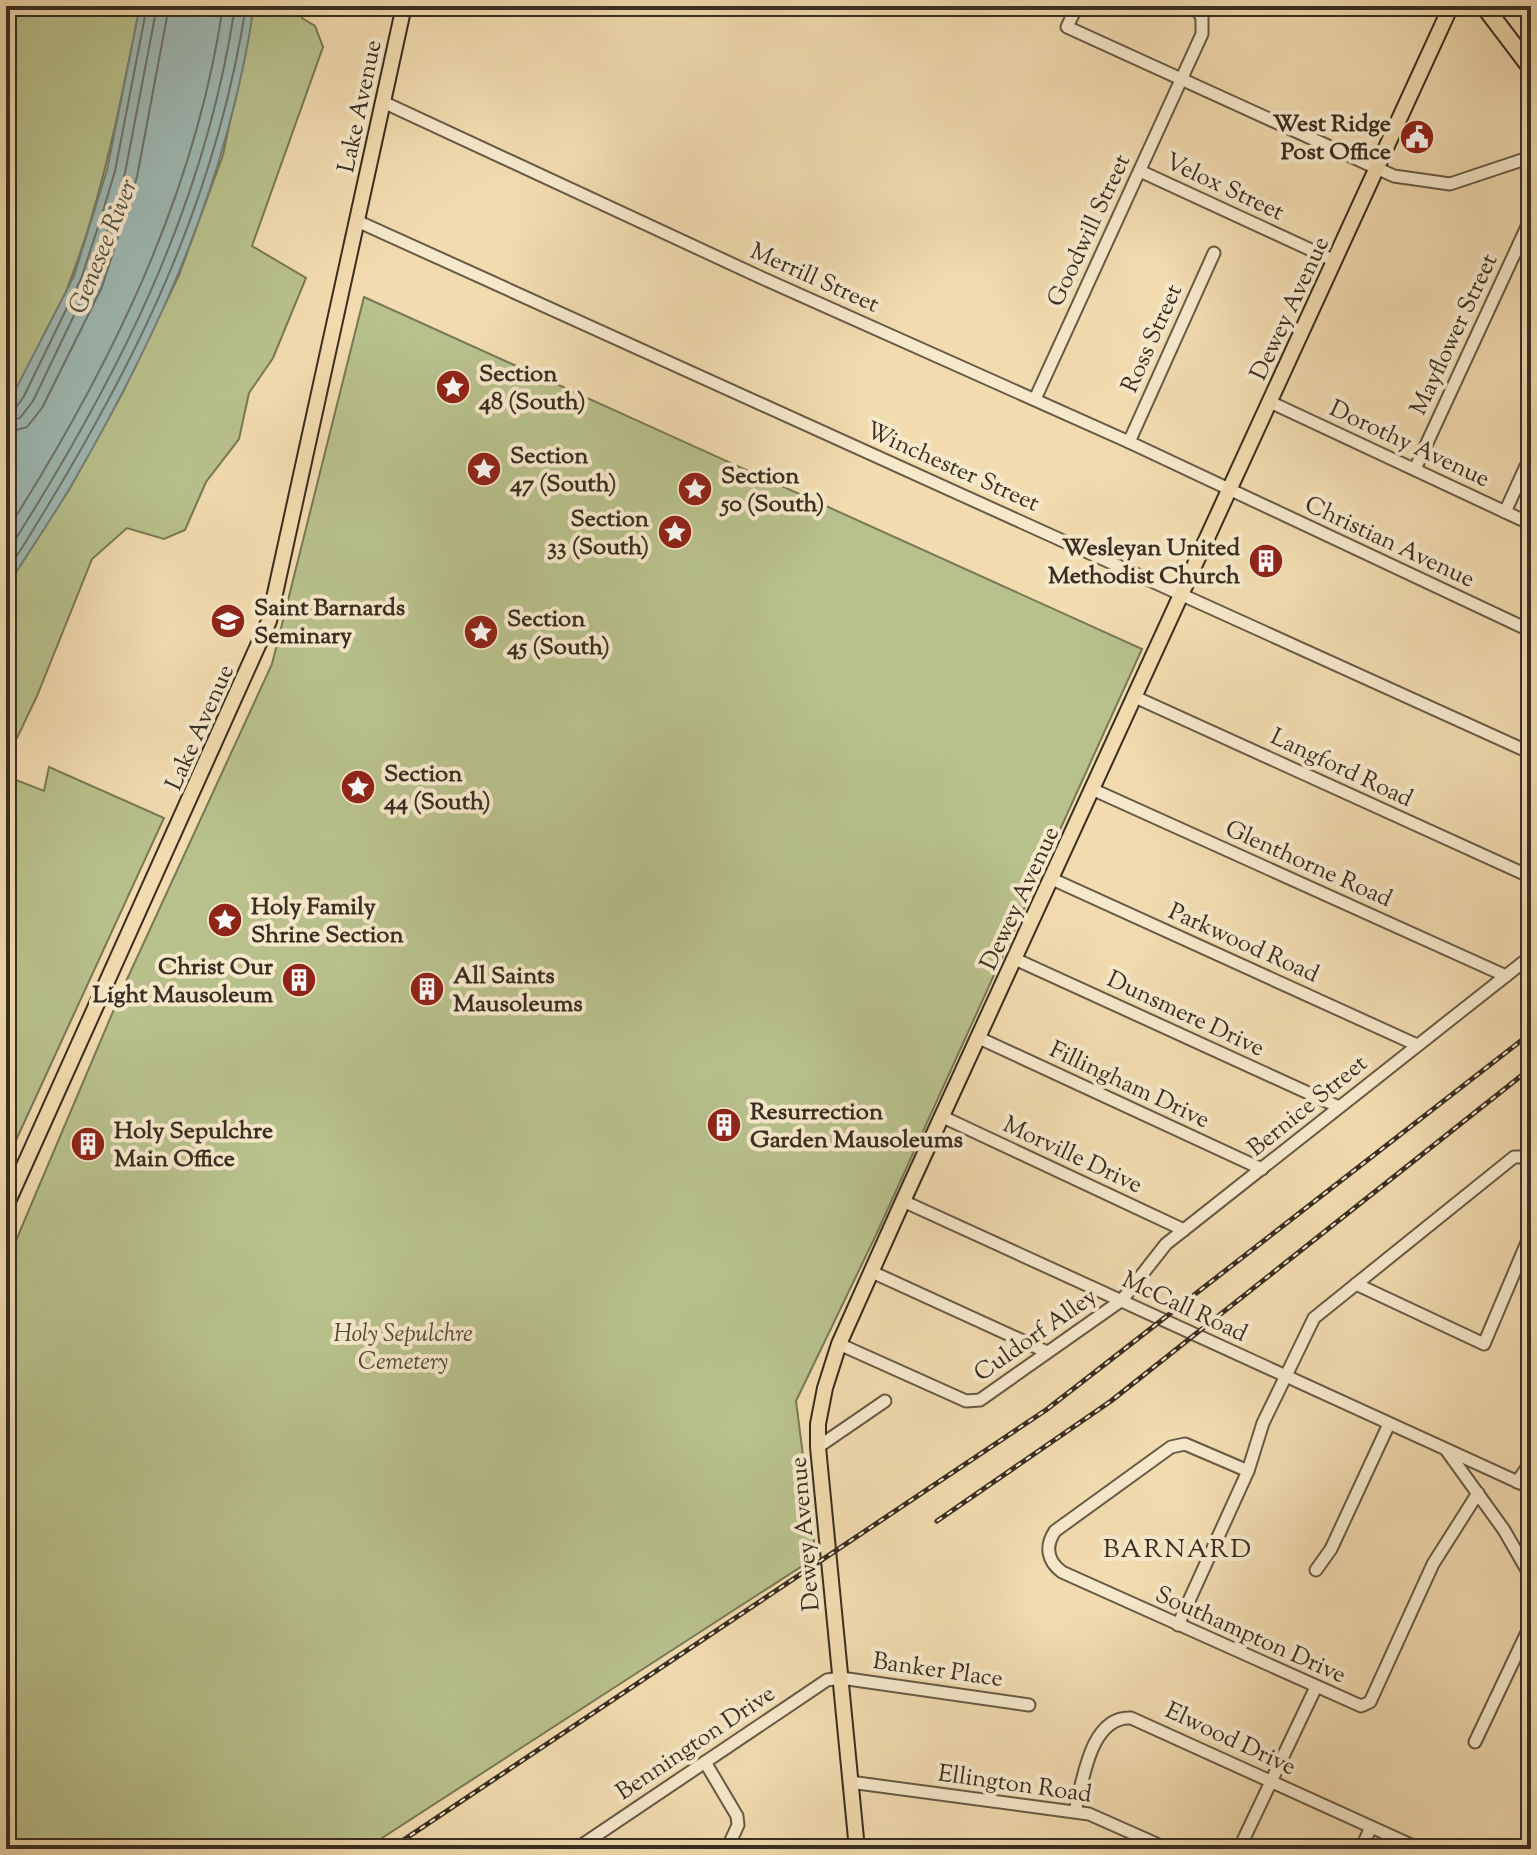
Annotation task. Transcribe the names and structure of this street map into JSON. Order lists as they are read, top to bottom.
{
  "streets": {
    "main road": ["Lake Avenue", "Dewey Avenue"],
    "street": [
      "Velox Street",
      "Goodwill Street",
      "Merrill Street",
      "Mayflower Street",
      "Ross Street",
      "Dorothy Avenue",
      "Winchester Street",
      "Christian Avenue",
      "Langford Road",
      "Glenthorne Road",
      "Parkwood Road",
      "Dunsmere Drive",
      "Fillingham Drive",
      "Bernice Street",
      "Morville Drive",
      "McCall Road",
      "Culdorf Alley",
      "Southampton Drive",
      "Banker Place",
      "Elwood Drive",
      "Bennington Drive",
      "Ellington Road"
    ]
  },
  "crossings": [
    ["Lake Avenue", "Merrill Street"],
    ["Lake Avenue", "Winchester Street"],
    ["Velox Street", "Goodwill Street"],
    ["Velox Street", "Dewey Avenue"],
    ["Goodwill Street", "Merrill Street"],
    ["Merrill Street", "Dewey Avenue"],
    ["Merrill Street", "Ross Street"],
    ["Merrill Street", "Christian Avenue"],
    ["Dewey Avenue", "Dorothy Avenue"],
    ["Dewey Avenue", "Winchester Street"],
    ["Dewey Avenue", "Christian Avenue"],
    ["Dewey Avenue", "Langford Road"],
    ["Dewey Avenue", "Glenthorne Road"],
    ["Dewey Avenue", "Parkwood Road"],
    ["Dewey Avenue", "Dunsmere Drive"],
    ["Dewey Avenue", "Fillingham Drive"],
    ["Dewey Avenue", "Morville Drive"],
    ["Dewey Avenue", "McCall Road"],
    ["Dewey Avenue", "Culdorf Alley"],
    ["Dewey Avenue", "Banker Place"],
    ["Dewey Avenue", "Bennington Drive"],
    ["Dewey Avenue", "Ellington Road"],
    ["Mayflower Street", "Dorothy Avenue"],
    ["Glenthorne Road", "Bernice Street"],
    ["Parkwood Road", "Bernice Street"],
    ["Dunsmere Drive", "Bernice Street"],
    ["Fillingham Drive", "Bernice Street"],
    ["Bernice Street", "Morville Drive"],
    ["Bernice Street", "McCall Road"],
    ["Bernice Street", "Culdorf Alley"],
    ["McCall Road", "Culdorf Alley"],
    ["McCall Road", "Southampton Drive"],
    ["Banker Place", "Bennington Drive"],
    ["Elwood Drive", "Ellington Road"]
  ],
  "districts": ["BARNARD"],
  "water": ["Genesee River"],
  "parks": ["Holy Sepulchre Cemetery"],
  "places": {
    "public building": ["West Ridge Post Office"],
    "place": [
      "Section 48 (South)",
      "Section 47 (South)",
      "Section 50 (South)",
      "Section 33 (South)",
      "Section 45 (South)",
      "Section 44 (South)",
      "Holy Family Shrine Section"
    ],
    "building": [
      "Wesleyan United Methodist Church",
      "Christ Our Light Mausoleum",
      "All Saints Mausoleums",
      "Resurrection Garden Mausoleums",
      "Holy Sepulchre Main Office"
    ],
    "school or university": ["Saint Barnards Seminary"]
  }
}
